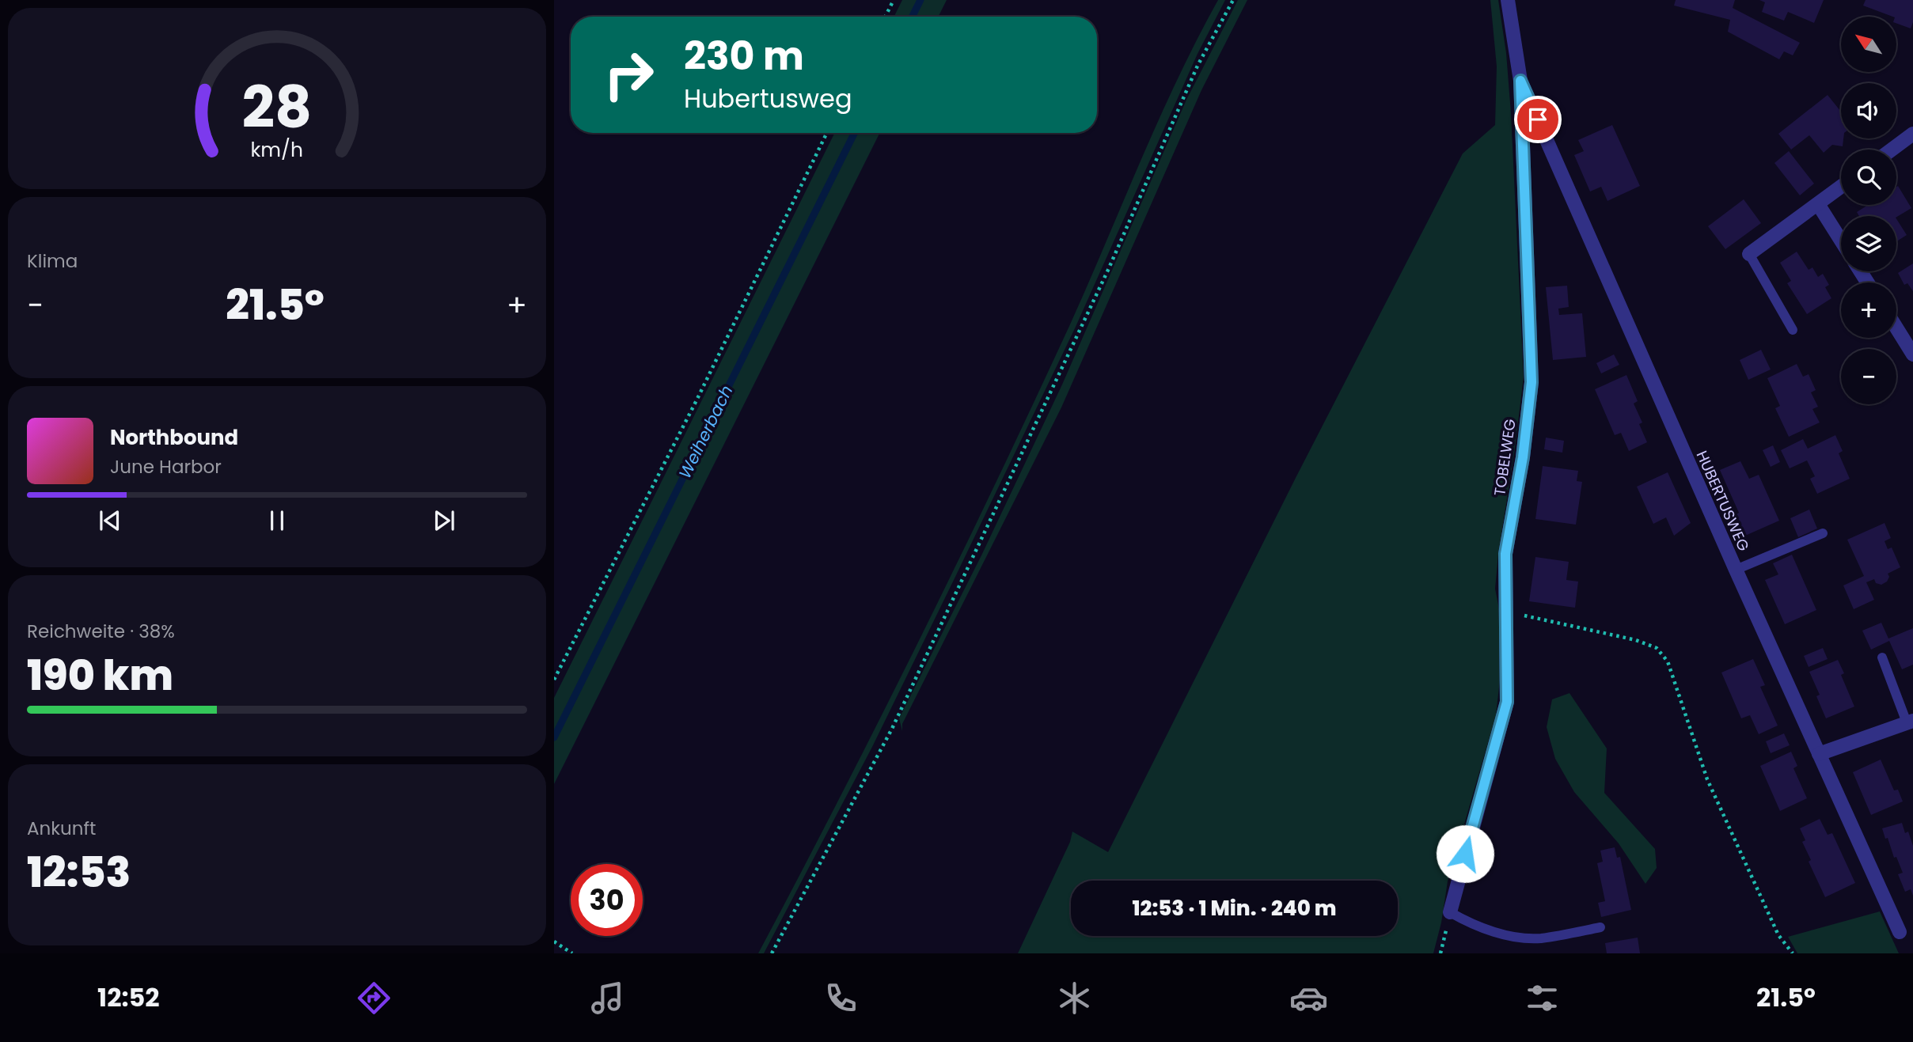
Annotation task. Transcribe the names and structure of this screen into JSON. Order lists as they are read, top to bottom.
{
  "streets": {
    "street": ["TOBELWEG", "HUBERTUSWEG"]
  },
  "crossings": [
    ["TOBELWEG", "HUBERTUSWEG"]
  ],
  "water": ["Weiherbach"],
  "north": "top left",
  "page": {
    "map_buttons": ["+", "−"],
    "turn": ["230 m", "Hubertusweg"],
    "tile": [
      "Klima",
      ["Reichweite · 38%", "190 km"],
      ["Ankunft", "12:53"]
    ],
    "heat": ["−", "21.5°", "+"],
    "song": ["Northbound", "June Harbor"],
    "limit": "30",
    "trip": "12:53 · 1 Min. · 240 m",
    "tabs": ["12:52", "21.5°"],
    "gauge": ["28", "km/h"]
  }
}
